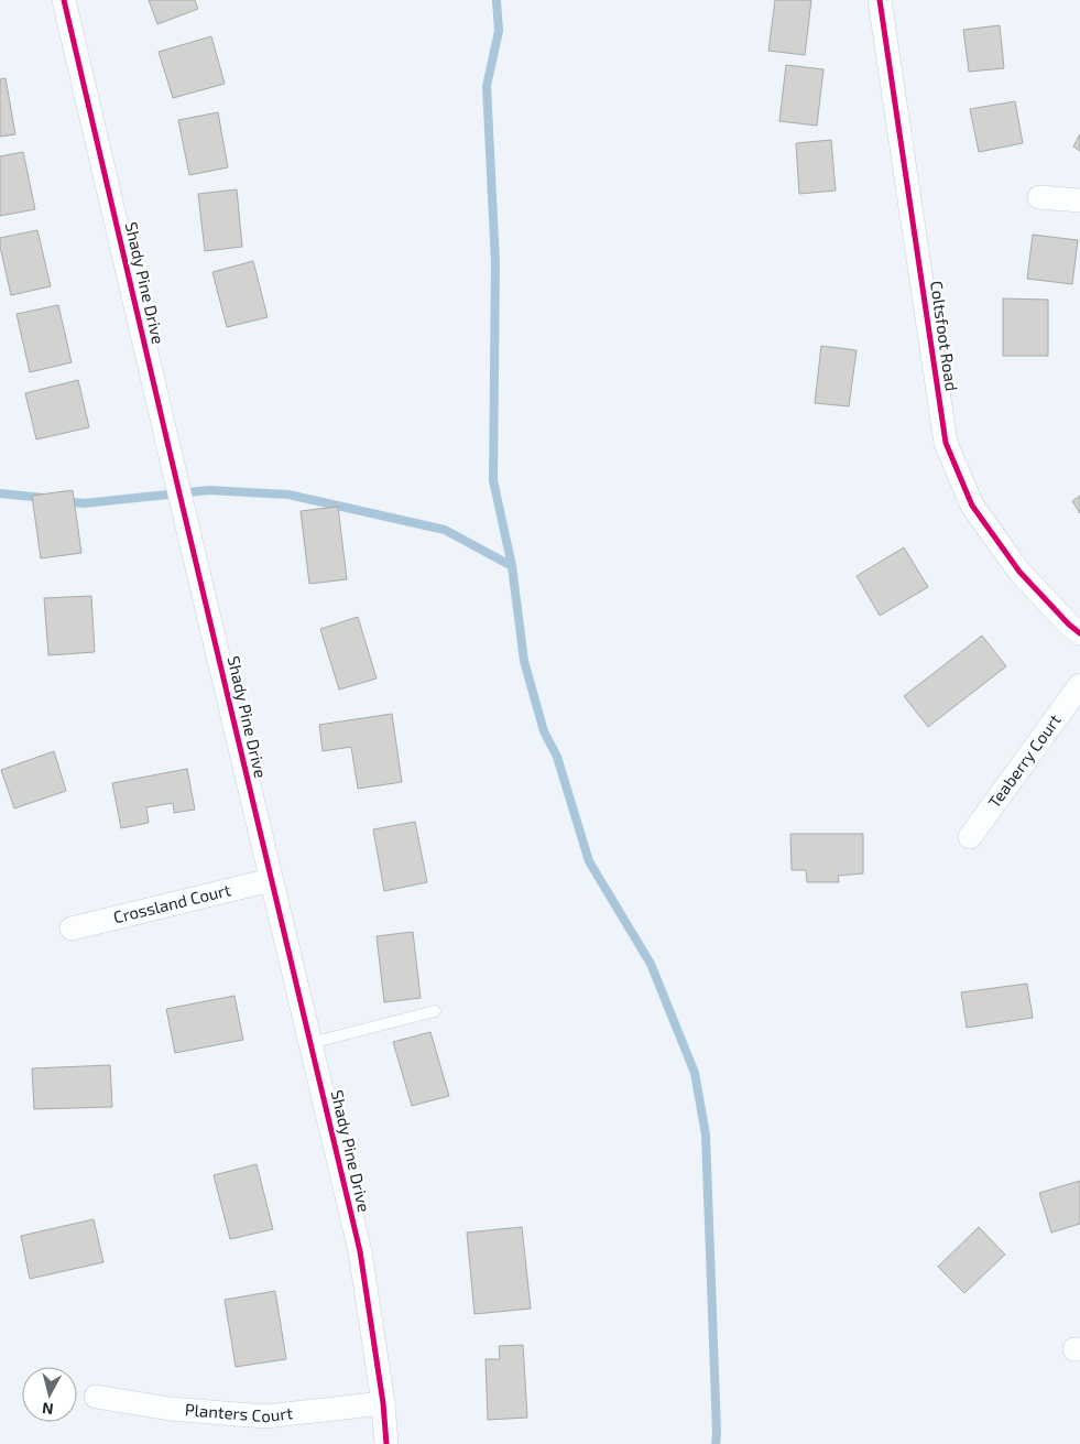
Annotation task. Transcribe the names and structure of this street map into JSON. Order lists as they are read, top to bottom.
{
  "streets": {
    "street": [
      "Shady Pine Drive",
      "Coltsfoot Road",
      "Teaberry Court",
      "Crossland Court",
      "Planters Court"
    ]
  },
  "crossings": [
    ["Shady Pine Drive", "Crossland Court"],
    ["Shady Pine Drive", "Planters Court"]
  ],
  "north": "bottom"
}
